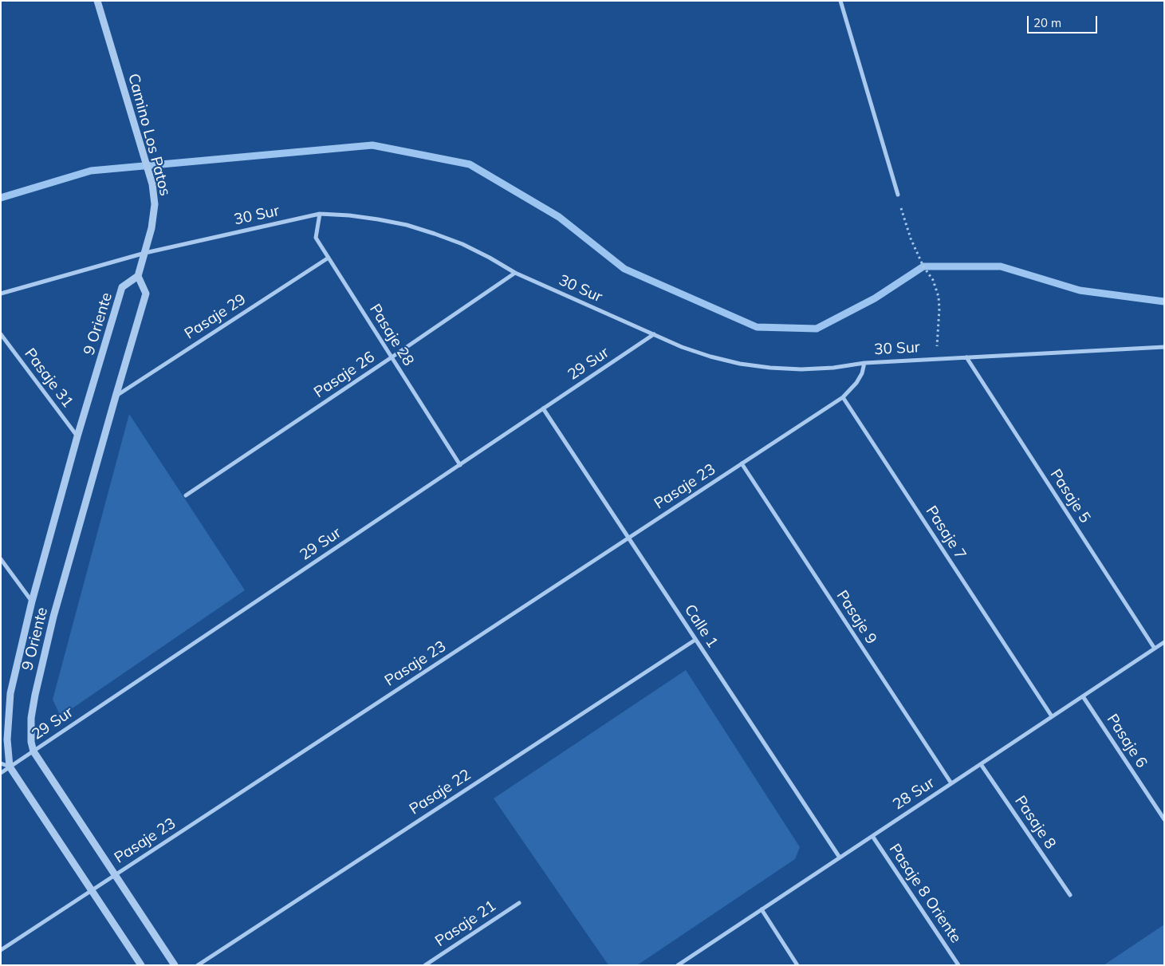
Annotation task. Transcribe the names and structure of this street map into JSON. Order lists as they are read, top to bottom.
{
  "streets": {
    "street": [
      "Camino Los Patos",
      "30 Sur",
      "Pasaje 29",
      "9 Oriente",
      "Pasaje 28",
      "29 Sur",
      "Pasaje 26",
      "Pasaje 31",
      "Pasaje 23",
      "Pasaje 5",
      "Pasaje 7",
      "Pasaje 9",
      "Calle 1",
      "Pasaje 6",
      "Pasaje 22",
      "28 Sur",
      "Pasaje 8",
      "Pasaje 8 Oriente",
      "Pasaje 21"
    ]
  },
  "crossings": [
    ["Camino Los Patos", "30 Sur"],
    ["Camino Los Patos", "9 Oriente"],
    ["30 Sur", "Pasaje 28"],
    ["30 Sur", "29 Sur"],
    ["30 Sur", "Pasaje 26"],
    ["30 Sur", "Pasaje 5"],
    ["Pasaje 29", "9 Oriente"],
    ["Pasaje 29", "Pasaje 28"],
    ["9 Oriente", "29 Sur"],
    ["9 Oriente", "Pasaje 31"],
    ["9 Oriente", "Pasaje 23"],
    ["Pasaje 28", "29 Sur"],
    ["Pasaje 28", "Pasaje 26"],
    ["29 Sur", "Calle 1"],
    ["Pasaje 23", "Pasaje 7"],
    ["Pasaje 23", "Pasaje 9"],
    ["Pasaje 23", "Calle 1"],
    ["Pasaje 5", "28 Sur"],
    ["Pasaje 7", "28 Sur"],
    ["Pasaje 9", "28 Sur"],
    ["Calle 1", "Pasaje 22"],
    ["Calle 1", "28 Sur"],
    ["Pasaje 6", "28 Sur"],
    ["28 Sur", "Pasaje 8"],
    ["28 Sur", "Pasaje 8 Oriente"]
  ],
  "scale_bar": "20 m"
}
